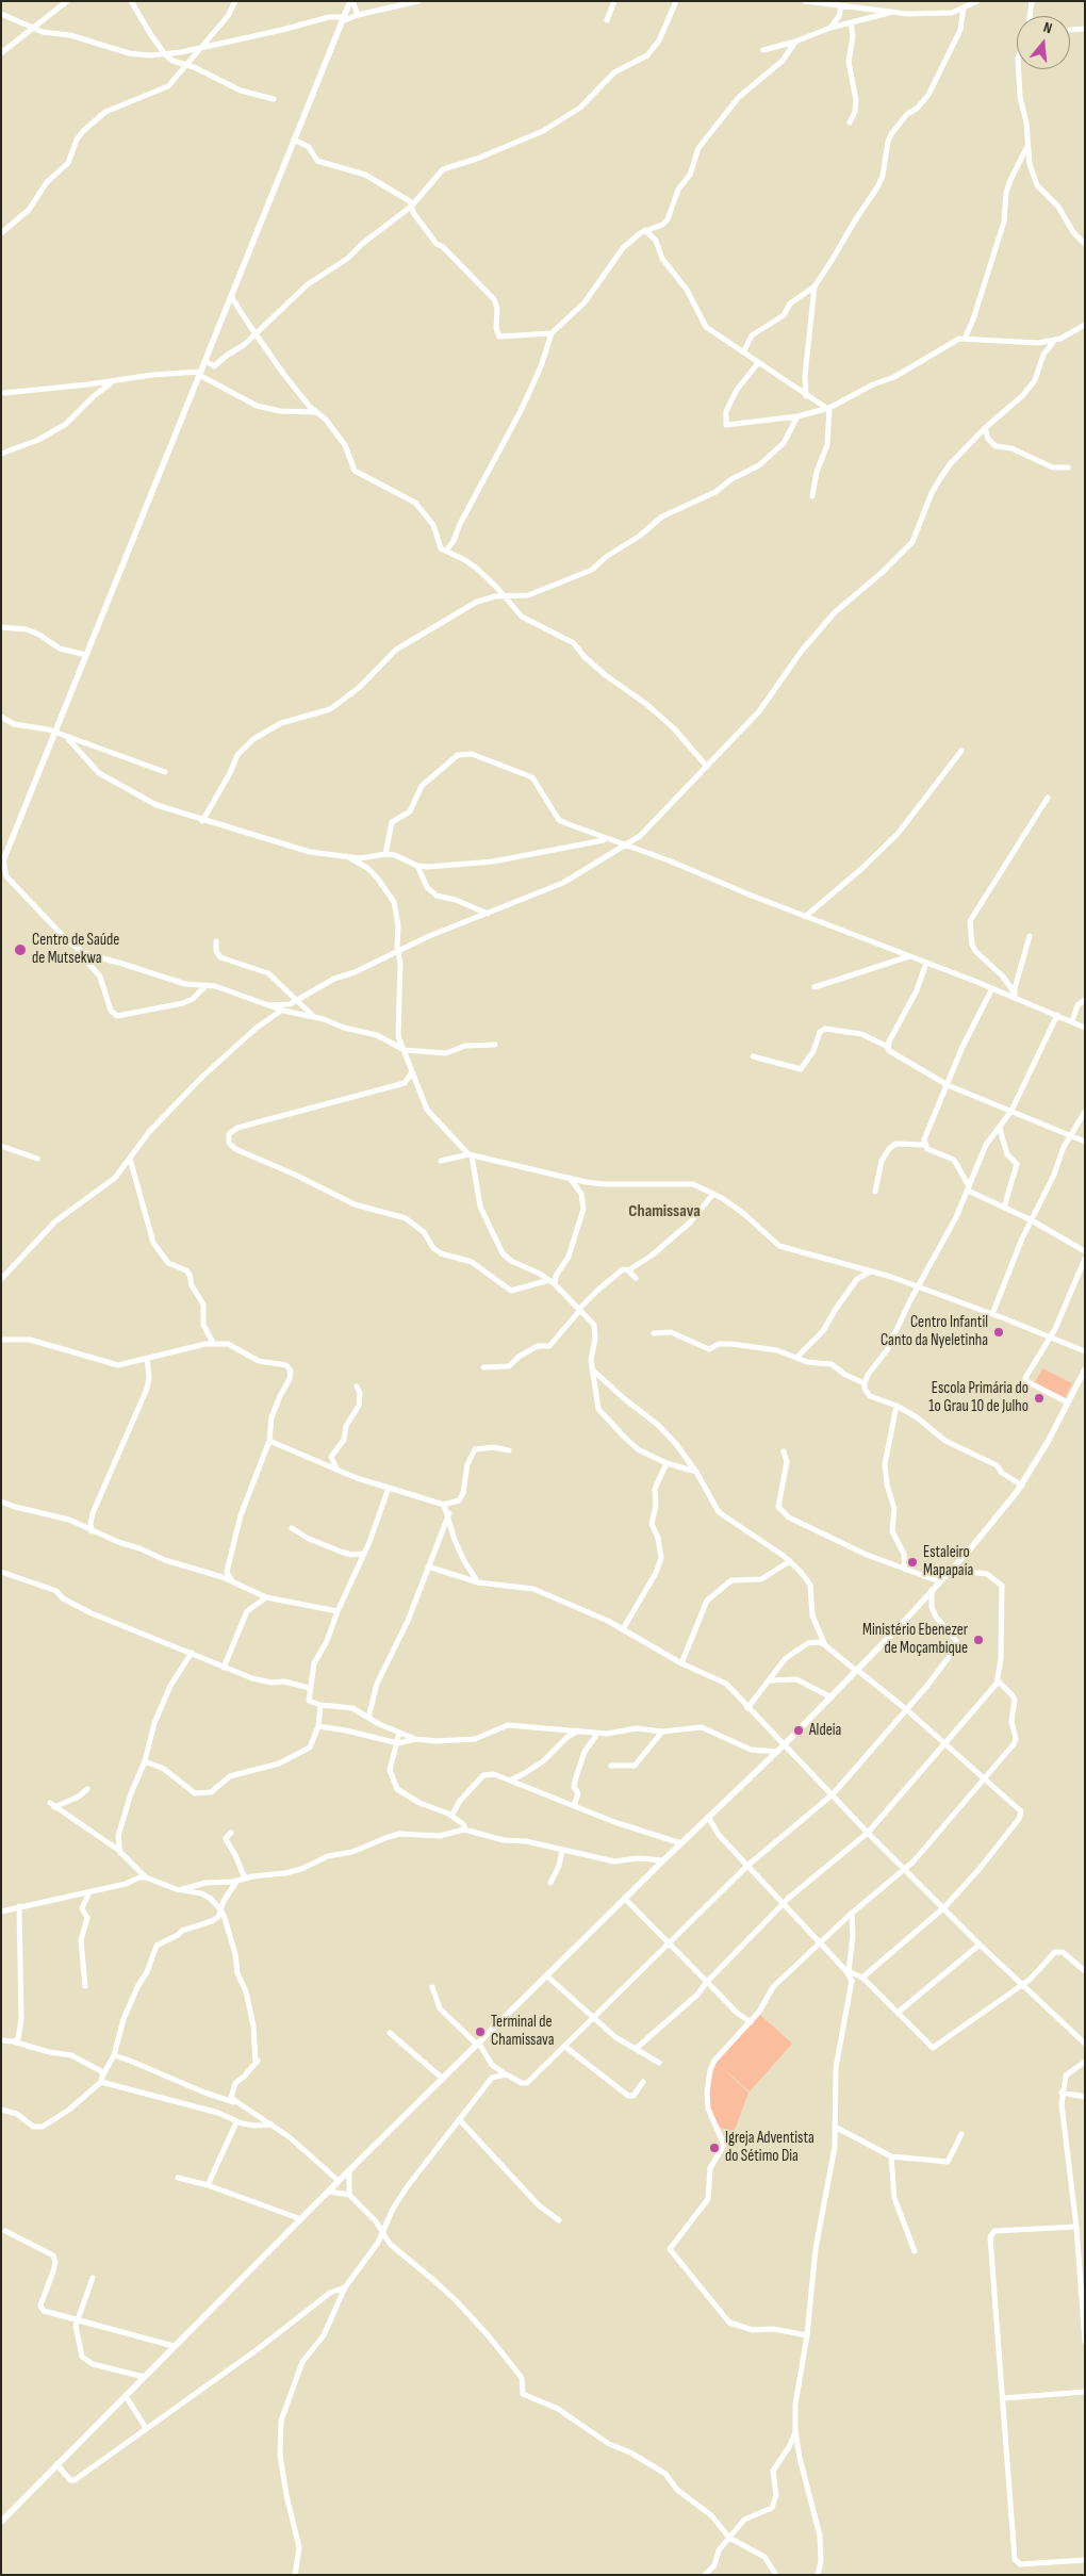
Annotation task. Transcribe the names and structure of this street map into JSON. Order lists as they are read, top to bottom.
{
  "districts": ["Chamissava"],
  "places": [
    "Centro de Saúde de Mutsekwa",
    "Centro Infantil Canto da Nyeletinha",
    "Escola Primária do 1o Grau 10 de Julho",
    "Estaleiro Mapapaia",
    "Ministério Ebenezer de Moçambique",
    "Aldeia",
    "Terminal de Chamissava",
    "Igreja Adventista do Sétimo Dia"
  ],
  "north": "top"
}
